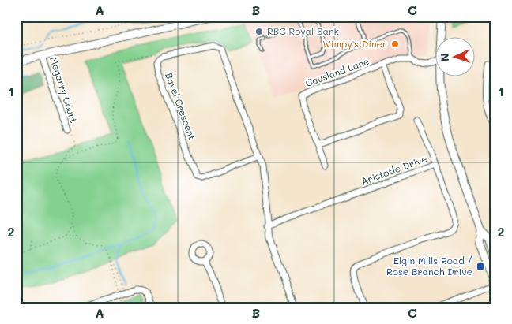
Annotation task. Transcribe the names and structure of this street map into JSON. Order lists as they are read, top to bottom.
{
  "streets": {
    "street": [
      "Causland Lane",
      "Megarry Court",
      "Bayel Crescent",
      "Aristotle Drive"
    ]
  },
  "places": {
    "other": ["RBC Royal Bank", "Wimpy's Diner"],
    "transit": ["Elgin Mills Road / Rose Branch Drive"]
  },
  "north": "left",
  "grid": {
    "columns": ["A", "B", "C"],
    "rows": ["1", "2"]
  }
}
